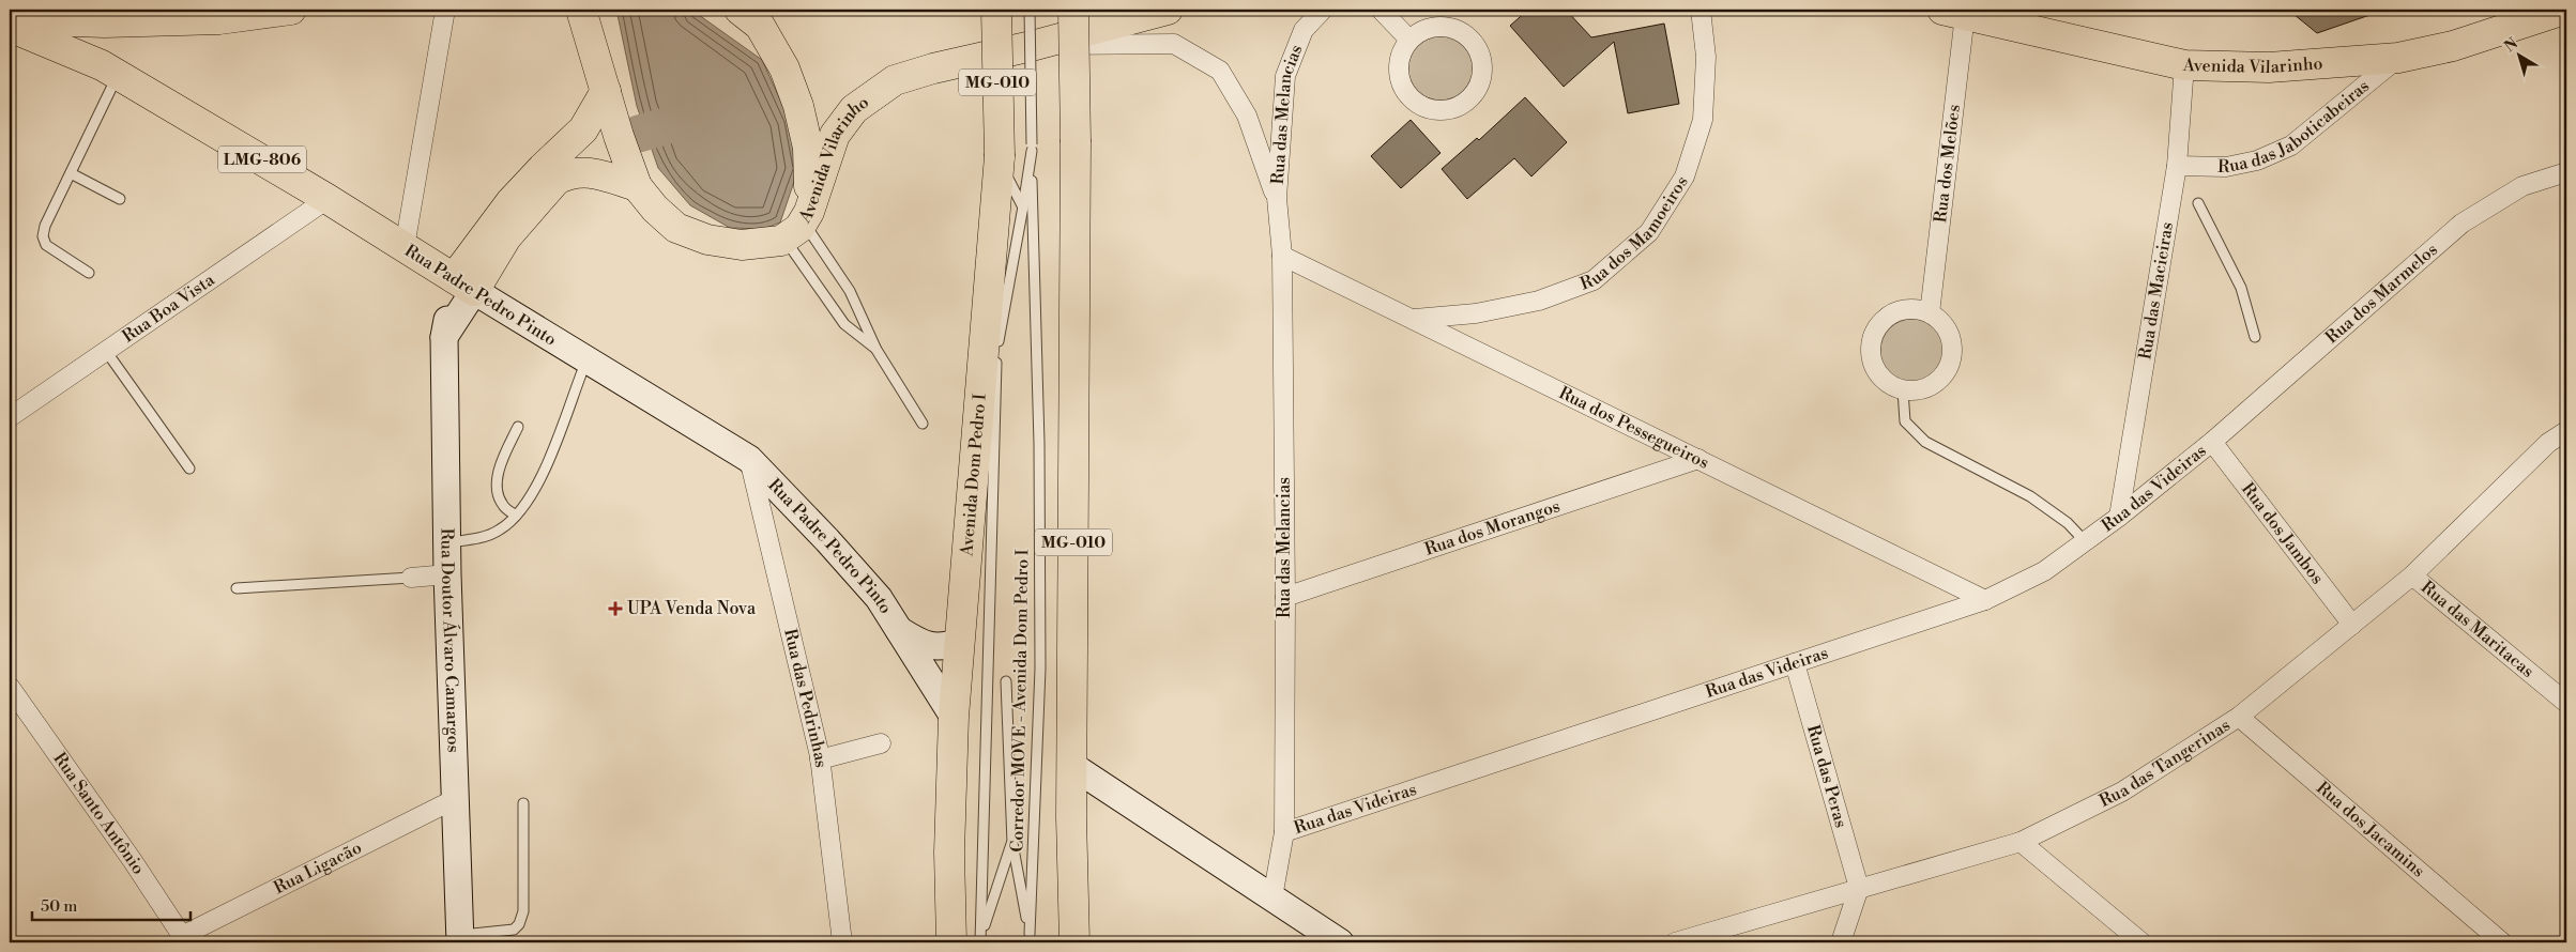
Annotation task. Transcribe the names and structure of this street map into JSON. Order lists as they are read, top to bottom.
{
  "streets": {
    "highway": [
      "Avenida Vilarinho",
      "MG-010",
      "LMG-806",
      "Rua Padre Pedro Pinto",
      "Avenida Dom Pedro I",
      "Rua Doutor Álvaro Camargos"
    ],
    "street": [
      "Rua das Melancias",
      "Rua das Jaboticabeiras",
      "Rua dos Melões",
      "Rua dos Mamoeiros",
      "Rua das Macieiras",
      "Rua dos Marmelos",
      "Rua Boa Vista",
      "Rua dos Pessegueiros",
      "Rua das Videiras",
      "Rua dos Morangos",
      "Rua dos Jambos",
      "Rua das Maritacas",
      "Rua das Pedrinhas",
      "Rua das Tangerinas",
      "Rua das Peras",
      "Rua Santo Antônio",
      "Rua dos Jacamins",
      "Rua Ligacão"
    ],
    "lane": ["Corredor MOVE - Avenida Dom Pedro I"]
  },
  "crossings": [
    ["Avenida Vilarinho", "Rua das Melancias"],
    ["Avenida Vilarinho", "Rua das Jaboticabeiras"],
    ["Avenida Vilarinho", "Rua dos Melões"],
    ["Avenida Vilarinho", "Rua das Macieiras"],
    ["Avenida Vilarinho", "Rua Doutor Álvaro Camargos"],
    ["Rua das Melancias", "Rua dos Pessegueiros"],
    ["Rua das Melancias", "Rua das Videiras"],
    ["Rua das Melancias", "Rua dos Morangos"],
    ["Rua das Jaboticabeiras", "Rua das Macieiras"],
    ["Rua dos Mamoeiros", "Rua dos Pessegueiros"],
    ["Rua das Macieiras", "Rua das Videiras"],
    ["Rua dos Marmelos", "Rua das Videiras"],
    ["Rua dos Marmelos", "Rua dos Jambos"],
    ["Rua Padre Pedro Pinto", "Rua Boa Vista"],
    ["Rua Padre Pedro Pinto", "Avenida Dom Pedro I"],
    ["Rua Padre Pedro Pinto", "Rua Doutor Álvaro Camargos"],
    ["Rua Padre Pedro Pinto", "Rua das Pedrinhas"],
    ["Rua dos Pessegueiros", "Rua das Videiras"],
    ["Rua dos Pessegueiros", "Rua dos Morangos"],
    ["Rua das Videiras", "Rua dos Jambos"],
    ["Rua das Videiras", "Rua das Peras"],
    ["Rua dos Jambos", "Rua das Tangerinas"],
    ["Rua das Maritacas", "Rua das Tangerinas"],
    ["Rua Doutor Álvaro Camargos", "Rua Ligacão"],
    ["Rua das Tangerinas", "Rua das Peras"],
    ["Rua das Tangerinas", "Rua dos Jacamins"],
    ["Rua Santo Antônio", "Rua Ligacão"]
  ],
  "places": {
    "health": ["UPA Venda Nova"]
  },
  "scale_bar": "50 m",
  "north": "top left"
}
